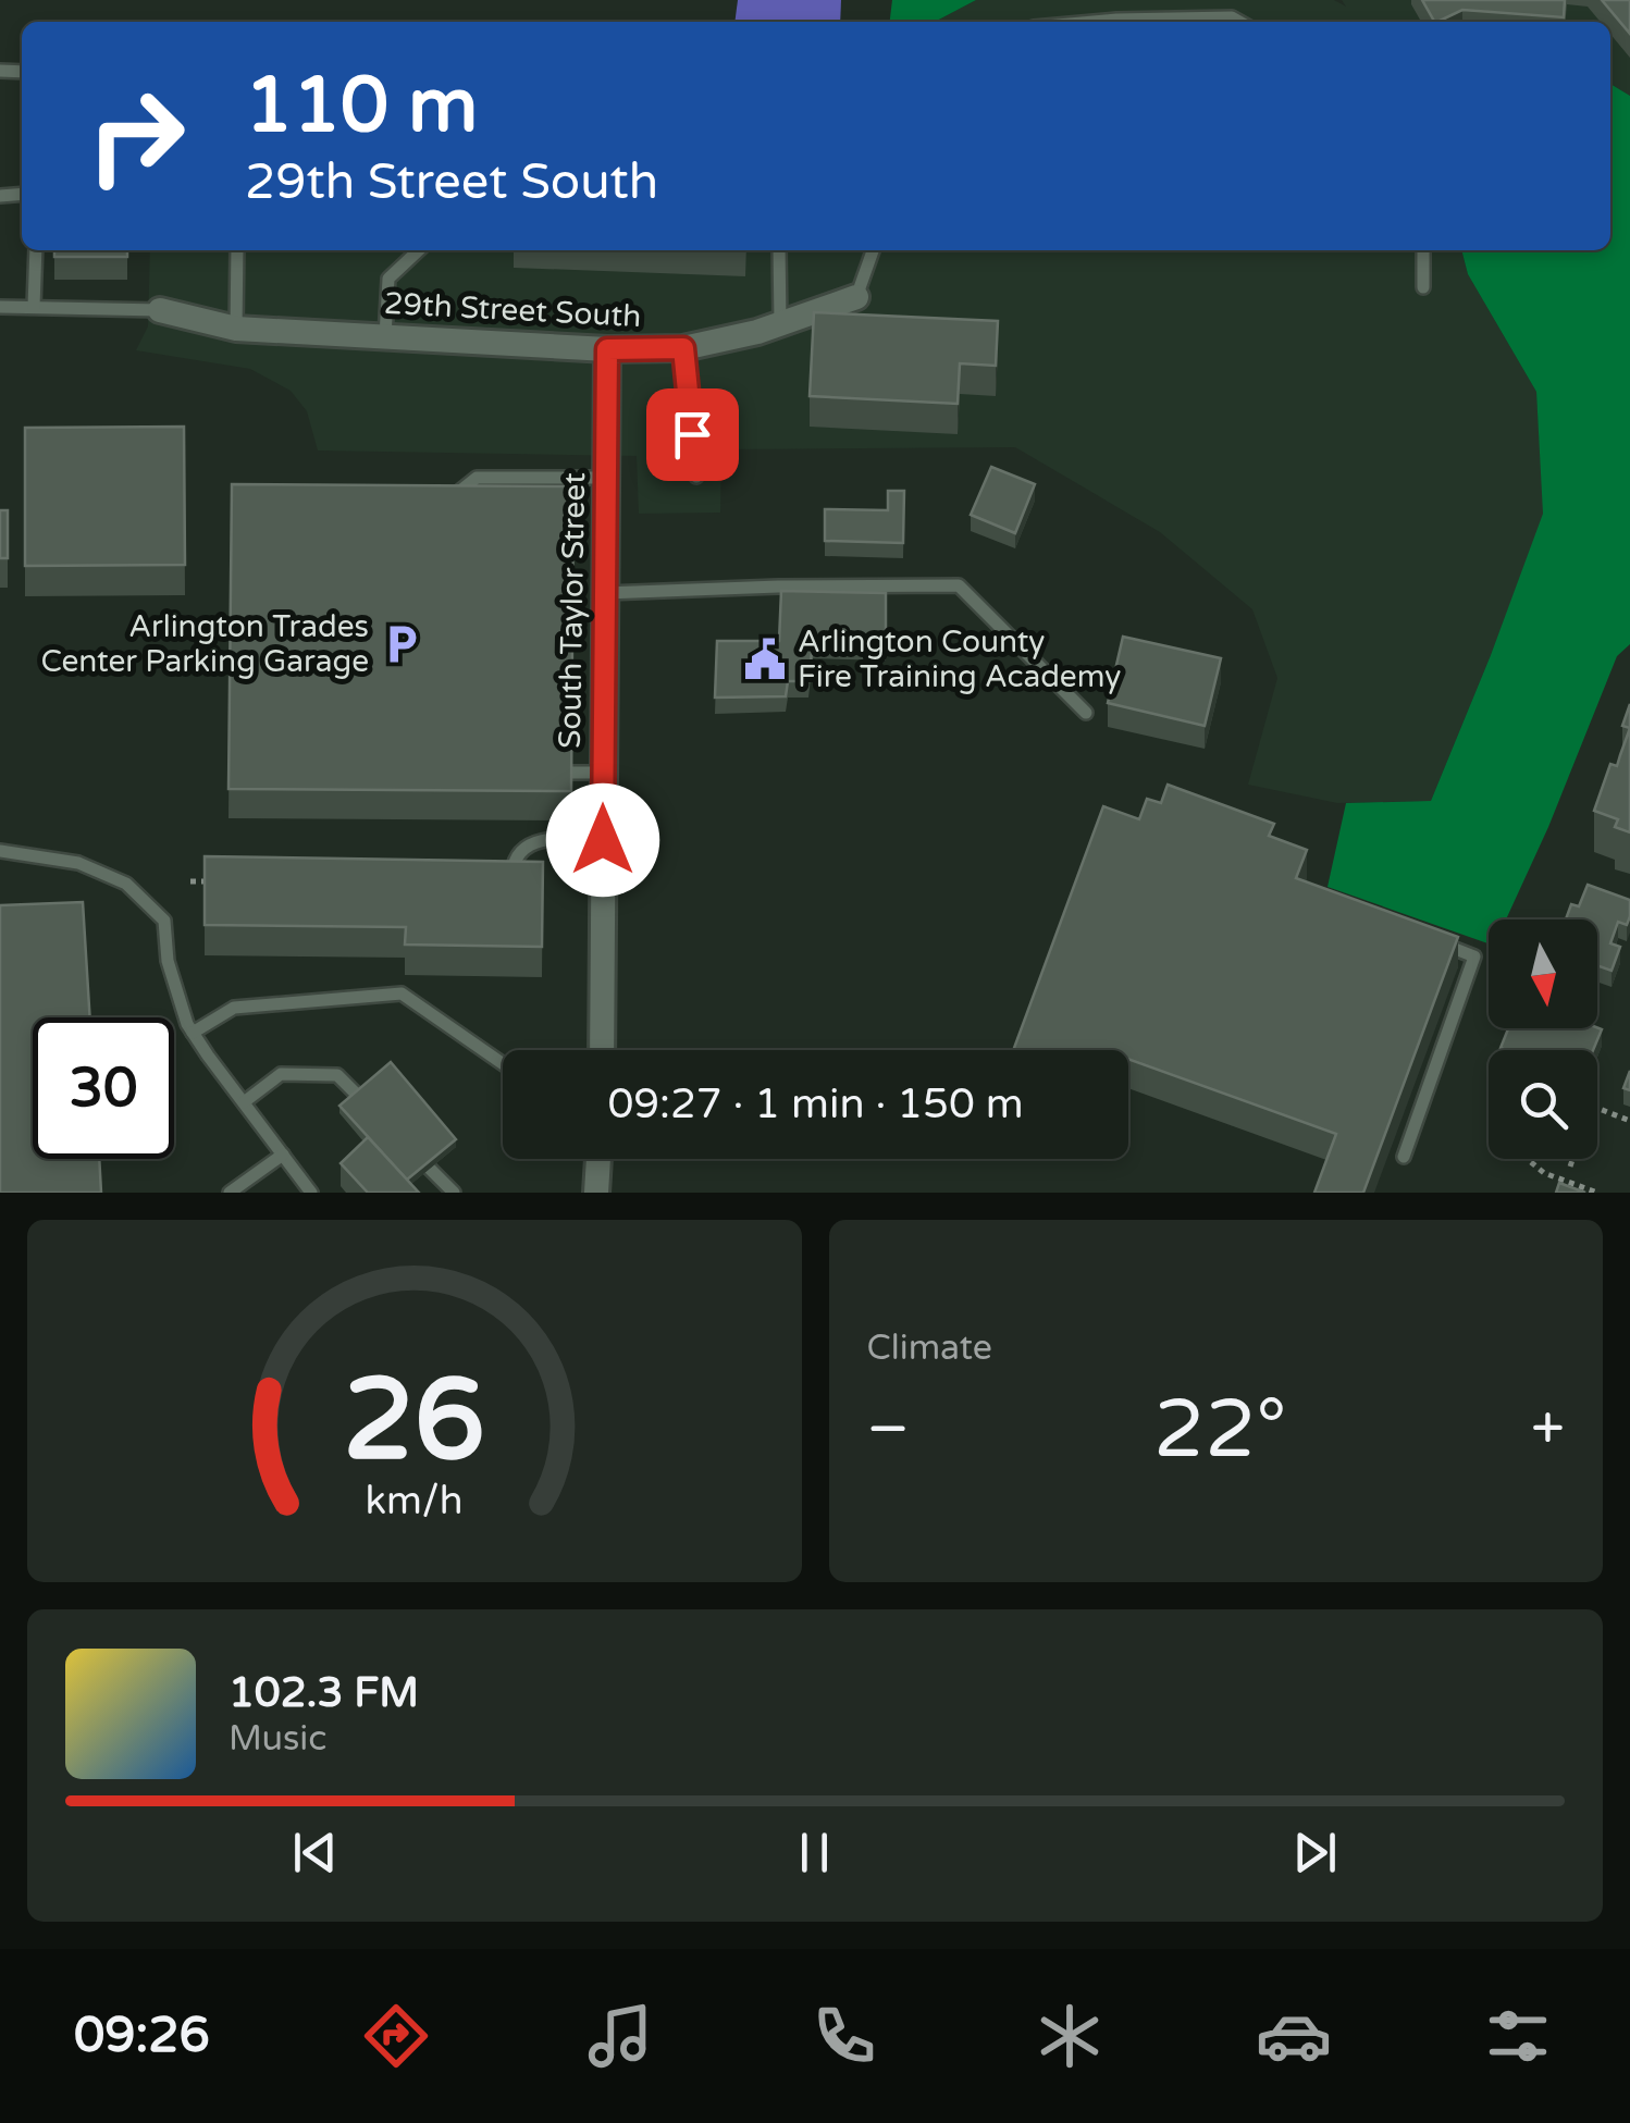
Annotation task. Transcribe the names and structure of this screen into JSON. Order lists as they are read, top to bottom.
{
  "streets": {
    "street": ["29th Street South", "South Taylor Street"]
  },
  "crossings": [
    ["29th Street South", "South Taylor Street"]
  ],
  "places": {
    "parking": ["Arlington Trades Center Parking Garage"],
    "public building": ["Arlington County Fire Training Academy"]
  },
  "north": "bottom",
  "page": {
    "turn": ["110 m", "29th Street South"],
    "limit": "30",
    "trip": "09:27 · 1 min · 150 m",
    "tile": "Climate",
    "heat": ["−", "22°", "+"],
    "song": ["102.3 FM", "Music"],
    "tabs": "09:26",
    "gauge": ["26", "km/h"]
  }
}
